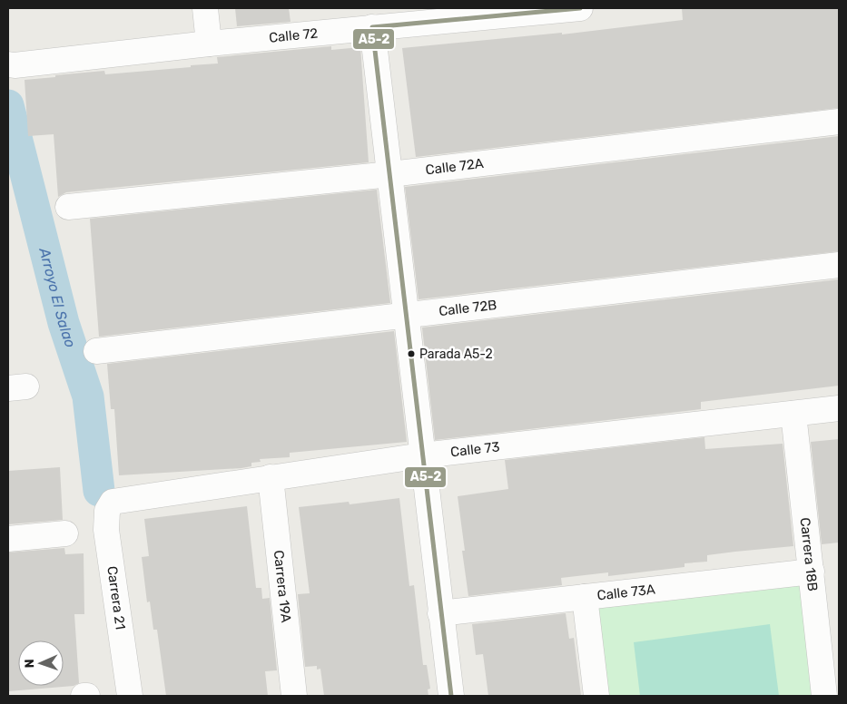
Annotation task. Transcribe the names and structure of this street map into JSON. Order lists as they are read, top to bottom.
{
  "streets": {
    "street": [
      "Calle 72",
      "Calle 72A",
      "Calle 72B",
      "Calle 73",
      "Carrera 18B",
      "Carrera 19A",
      "Calle 73A",
      "Carrera 21"
    ]
  },
  "crossings": [
    ["Calle 73", "Carrera 18B"],
    ["Calle 73", "Carrera 19A"],
    ["Calle 73", "Carrera 21"],
    ["Carrera 18B", "Calle 73A"]
  ],
  "water": ["Arroyo El Salao"],
  "places": ["Parada A5-2"],
  "lines": ["transit line A5-2"],
  "north": "left"
}
